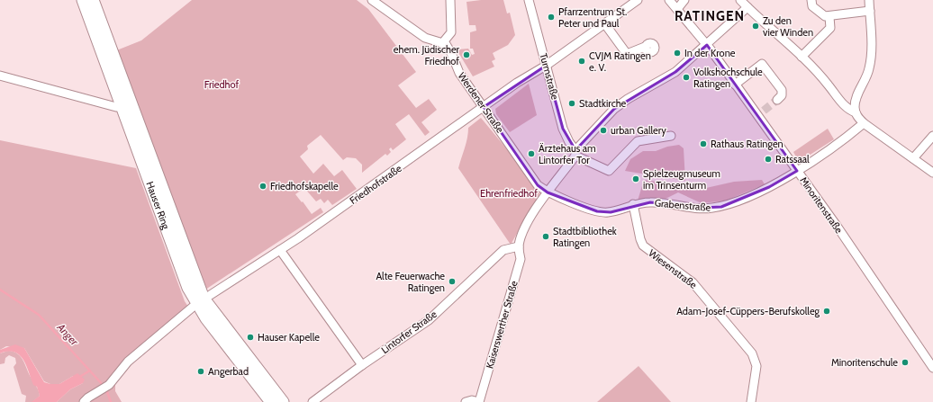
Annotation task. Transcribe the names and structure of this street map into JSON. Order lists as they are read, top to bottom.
{
  "streets": {
    "main road": ["Hauser Ring"],
    "street": [
      "Turmstraße",
      "Werdener Straße",
      "Friedhofstraße",
      "Grabenstraße",
      "Minoritenstraße",
      "Wiesenstraße",
      "Kaiserswerther Straße",
      "Lintorfer Straße"
    ]
  },
  "crossings": [
    ["Turmstraße", "Friedhofstraße"],
    ["Werdener Straße", "Friedhofstraße"],
    ["Werdener Straße", "Grabenstraße"],
    ["Werdener Straße", "Kaiserswerther Straße"],
    ["Friedhofstraße", "Hauser Ring"],
    ["Grabenstraße", "Minoritenstraße"],
    ["Grabenstraße", "Wiesenstraße"],
    ["Grabenstraße", "Kaiserswerther Straße"],
    ["Kaiserswerther Straße", "Lintorfer Straße"]
  ],
  "districts": ["RATINGEN"],
  "water": ["Anger"],
  "parks": ["Friedhof", "Ehrenfriedhof"],
  "places": [
    "Pfarrzentrum St. Peter und Paul",
    "Zu den vier Winden",
    "In der Krone",
    "ehem. Jüdischer Friedhof",
    "CVJM Ratingen e. V.",
    "Volkshochschule Ratingen",
    "Stadtkirche",
    "urban Gallery",
    "Rathaus Ratingen",
    "Ärztehaus am Lintorfer Tor",
    "Ratssaal",
    "Spielzeugmuseum im Trinsenturm",
    "Friedhofskapelle",
    "Stadtbibliothek Ratingen",
    "Alte Feuerwache Ratingen",
    "Adam-Josef-Cüppers-Berufskolleg",
    "Hauser Kapelle",
    "Minoritenschule",
    "Angerbad"
  ]
}
